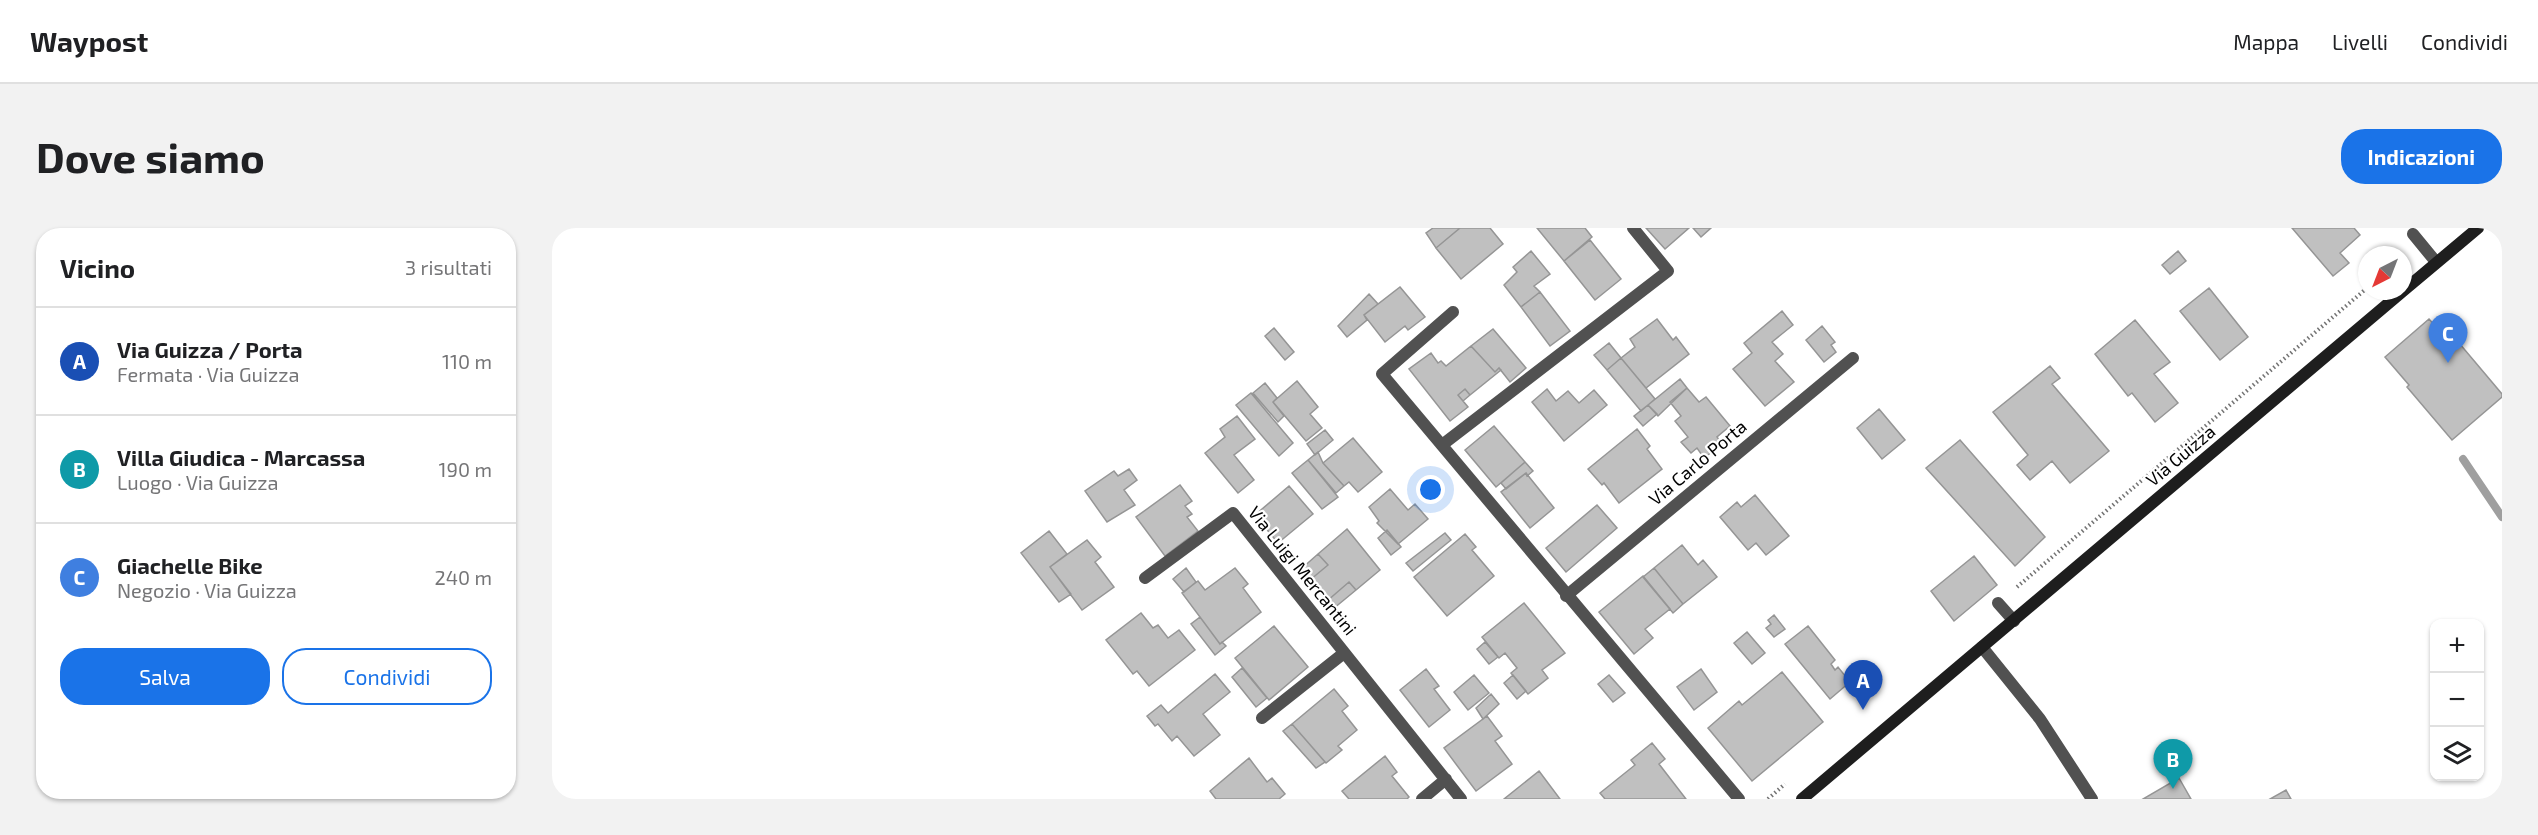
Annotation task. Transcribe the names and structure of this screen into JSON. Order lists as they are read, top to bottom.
{
  "streets": {
    "main road": ["Via Guizza"],
    "street": ["Via Carlo Porta", "Via Luigi Mercantini"]
  },
  "north": "bottom left",
  "page": {
    "header": "Waypost",
    "nav": ["Mappa", "Livelli", "Condividi"],
    "buttons": [
      "Indicazioni",
      ["Salva", "Condividi"]
    ],
    "title": "Dove siamo",
    "heading": ["Vicino", "3 risultati"],
    "list": [
      {
        "mark": "A",
        "name": "Via Guizza / Porta",
        "note": "Fermata · Via Guizza",
        "value": "110 m"
      },
      {
        "mark": "B",
        "name": "Villa Giudica - Marcassa",
        "note": "Luogo · Via Guizza",
        "value": "190 m"
      },
      {
        "mark": "C",
        "name": "Giachelle Bike",
        "note": "Negozio · Via Guizza",
        "value": "240 m"
      }
    ],
    "pins": ["C", "A", "B"],
    "map_buttons": ["+", "−"]
  }
}
